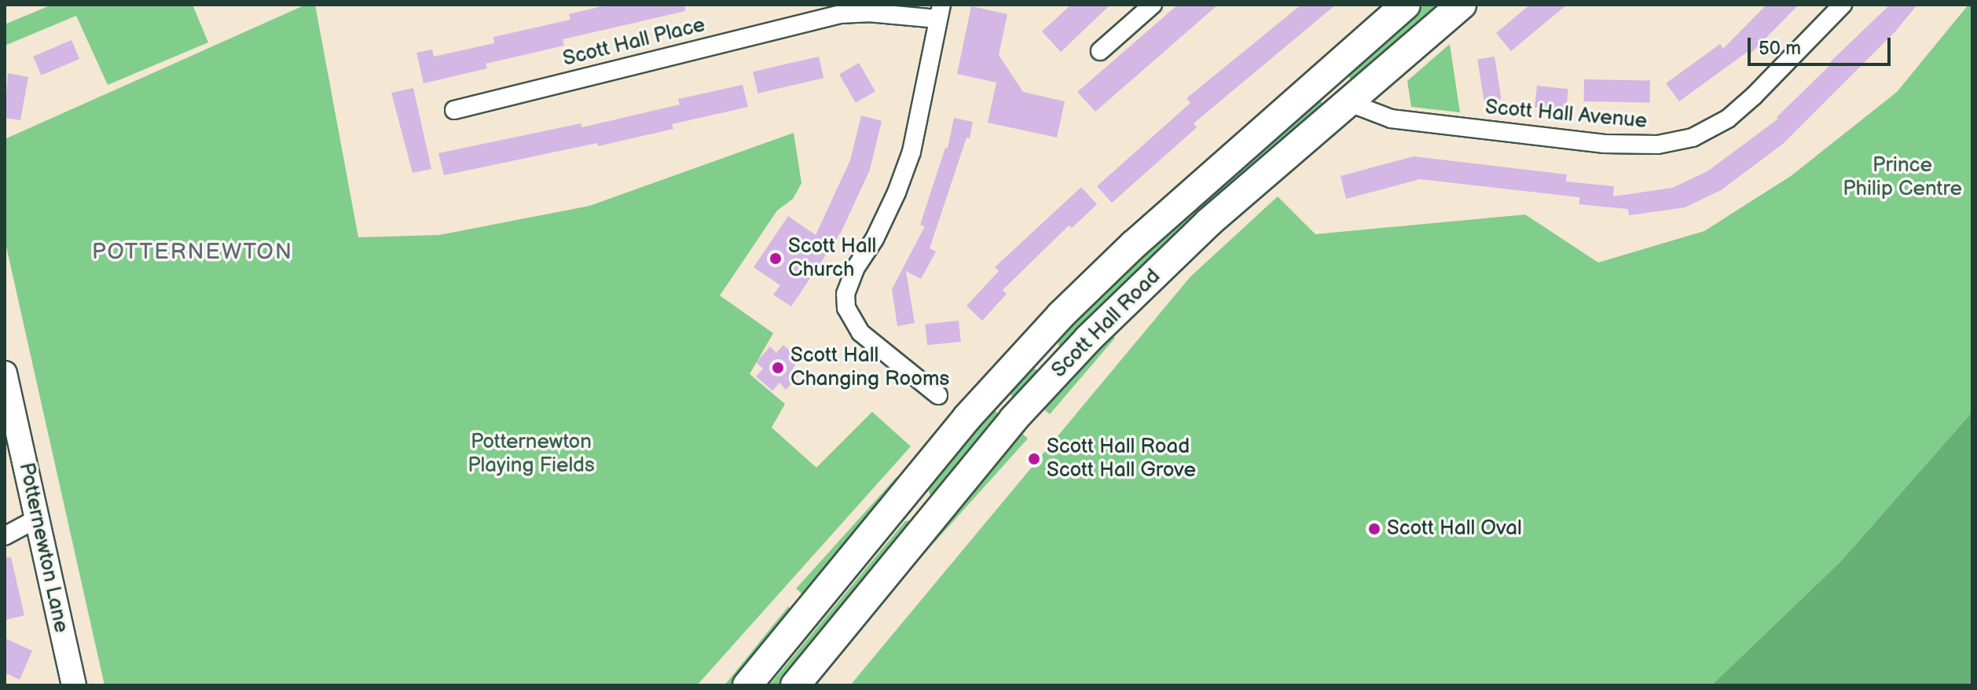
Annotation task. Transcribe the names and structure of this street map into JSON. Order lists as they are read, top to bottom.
{
  "streets": {
    "highway": ["Scott Hall Road"],
    "main road": ["Potternewton Lane"],
    "street": ["Scott Hall Place", "Scott Hall Avenue"]
  },
  "crossings": [
    ["Scott Hall Avenue", "Scott Hall Road"]
  ],
  "districts": ["POTTERNEWTON"],
  "parks": ["Prince Philip Centre", "Potternewton Playing Fields"],
  "places": [
    "Scott Hall Church",
    "Scott Hall Changing Rooms",
    "Scott Hall Road Scott Hall Grove",
    "Scott Hall Oval"
  ],
  "scale_bar": "50 m"
}
